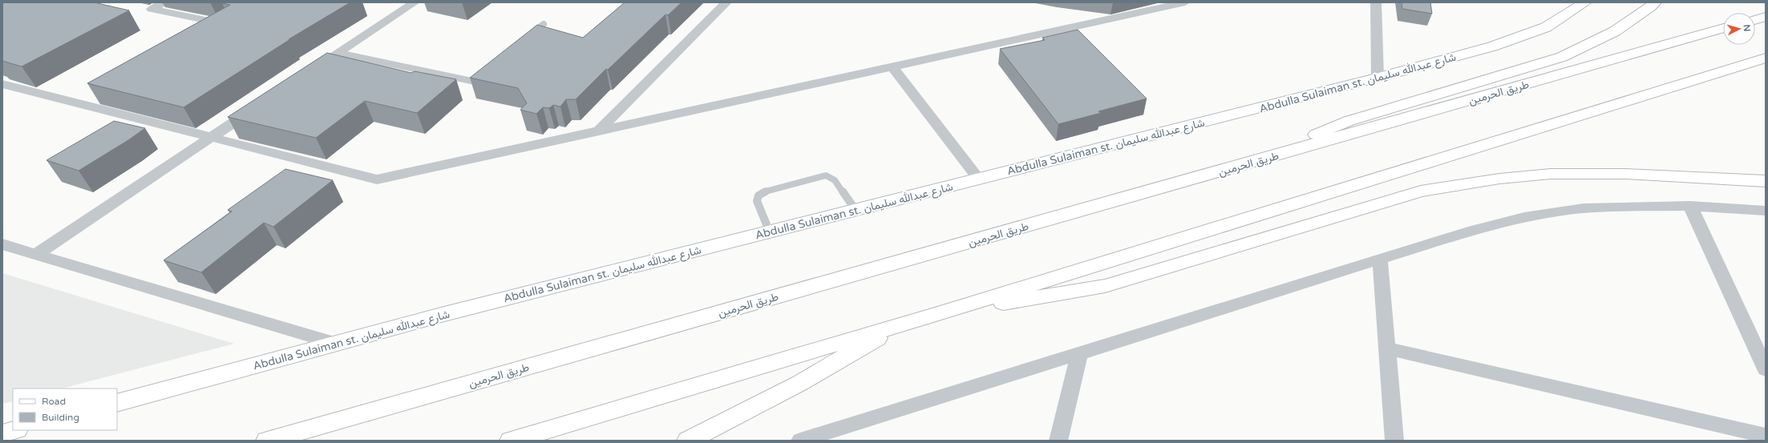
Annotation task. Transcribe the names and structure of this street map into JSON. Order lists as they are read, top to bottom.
{
  "streets": {
    "main road": ["Abdulla Sulaiman st. شارع عبدالله سليمان", "طريق الحرمين"]
  },
  "legend": ["Road", "Building"],
  "north": "right"
}
